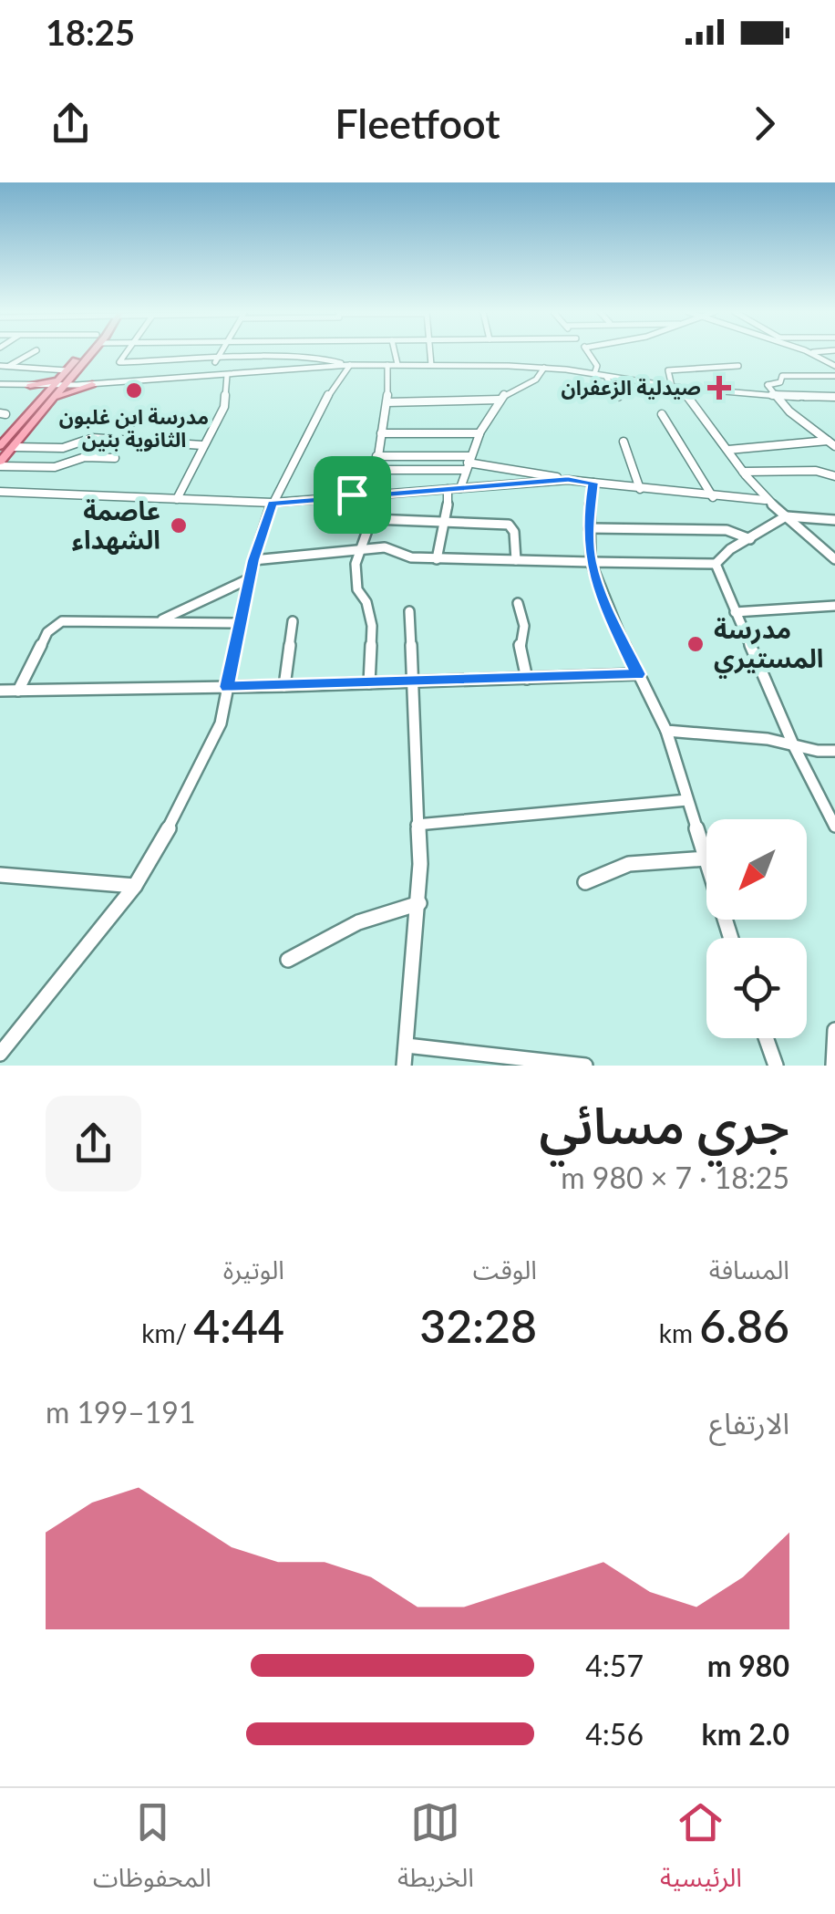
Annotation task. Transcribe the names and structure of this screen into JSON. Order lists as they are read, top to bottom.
{
  "places": {
    "health": ["صيدلية الزعفران"],
    "other": ["مدرسة ابن غلبون الثانوية بنين", "عاصمة الشهداء", "مدرسة المستيري"]
  },
  "north": "bottom left",
  "page": {
    "status": "18:25",
    "header": "Fleetfoot",
    "heading": ["جري مسائي", "18:25 · 7 × 980 m"],
    "stats": [
      ["المسافة", "6.86 km"],
      ["الوقت", "32:28"],
      ["الوتيرة", "4:44 /km"]
    ],
    "chart": ["الارتفاع", "191–199 m"],
    "list": [
      {
        "name": "980 m",
        "note": "4:57"
      },
      {
        "name": "2.0 km",
        "note": "4:56"
      }
    ],
    "tabs": ["الرئيسية", "الخريطة", "المحفوظات"]
  }
}
